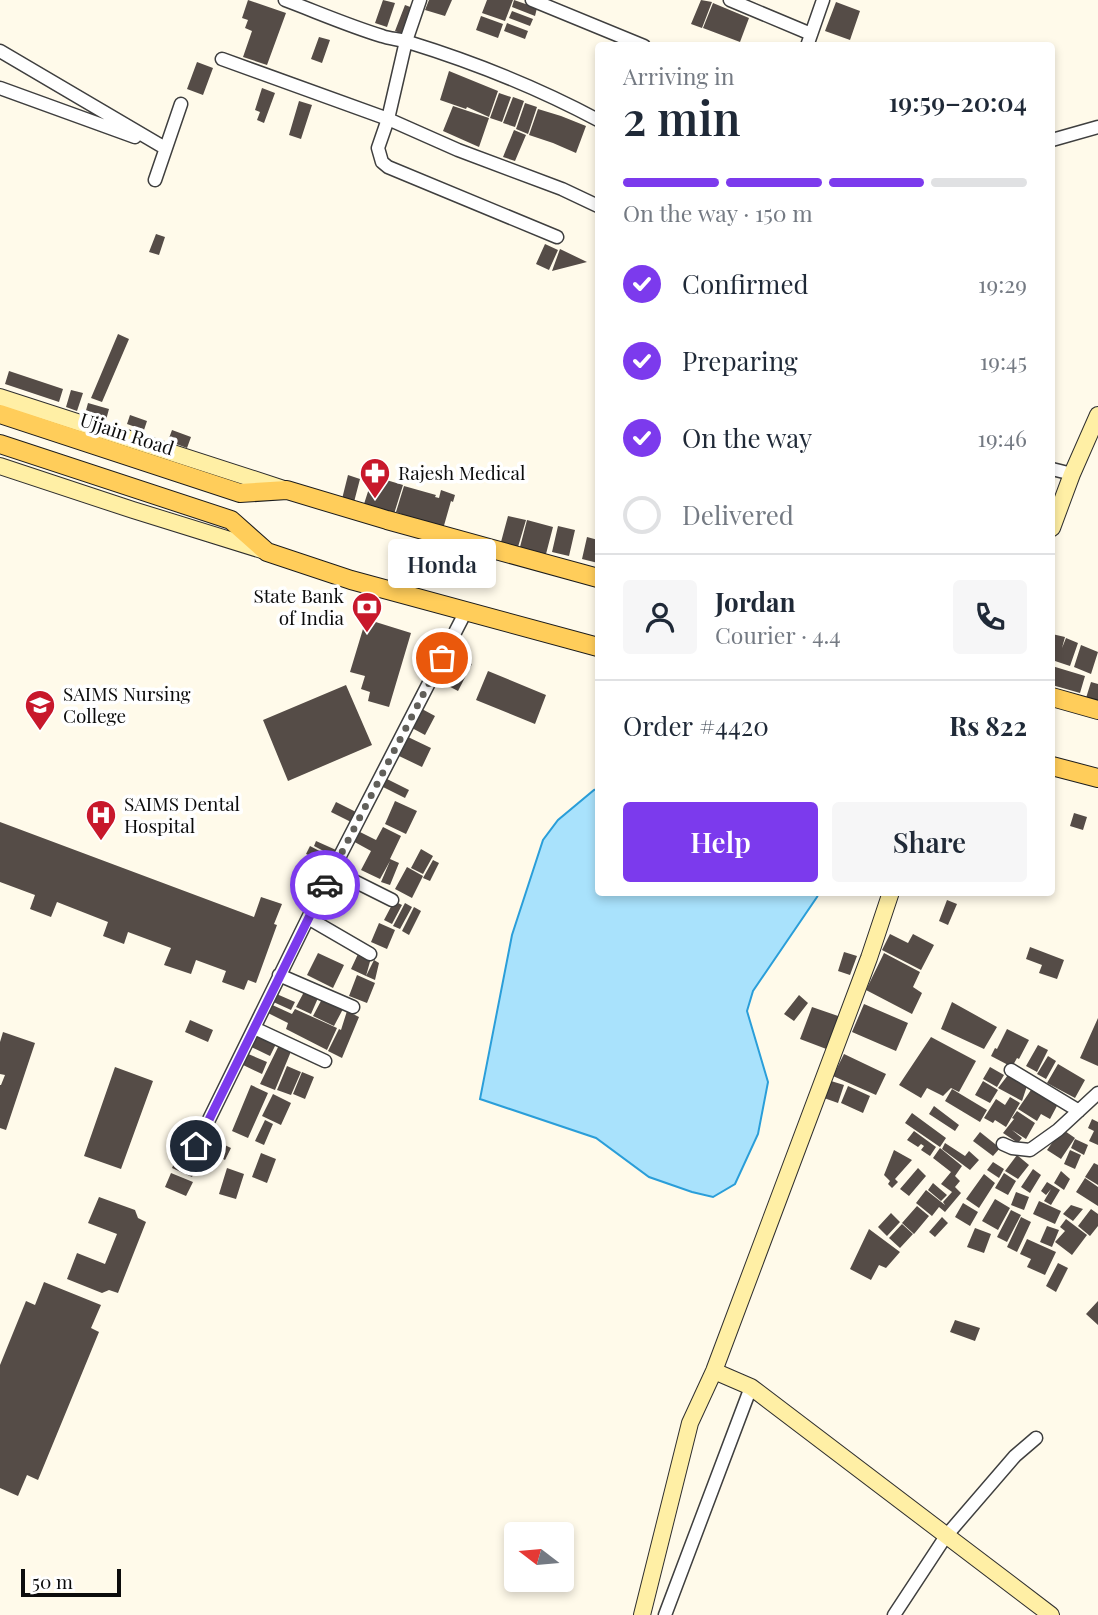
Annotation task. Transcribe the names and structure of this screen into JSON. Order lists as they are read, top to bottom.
{
  "streets": {
    "main road": ["Ujjain Road"]
  },
  "places": {
    "pharmacy": ["Rajesh Medical"],
    "bank": ["State Bank of India"],
    "other": ["Honda"],
    "school or university": ["SAIMS Nursing College"],
    "hospital": ["SAIMS Dental Hospital"]
  },
  "scale_bar": "50 m",
  "north": "left",
  "page": {
    "heading": ["2 min", "Arriving in", "19:59–20:04"],
    "panel": [
      "Jordan",
      "Courier · 4.4",
      "Order #4420",
      "Rs 822"
    ],
    "bar": "On the way · 150 m",
    "list": [
      ["Confirmed", "19:29"],
      ["Preparing", "19:45"],
      ["On the way", "19:46"],
      "Delivered"
    ],
    "bubble": "Honda",
    "buttons": ["Help", "Share"],
    "scale": "50 m"
  }
}
